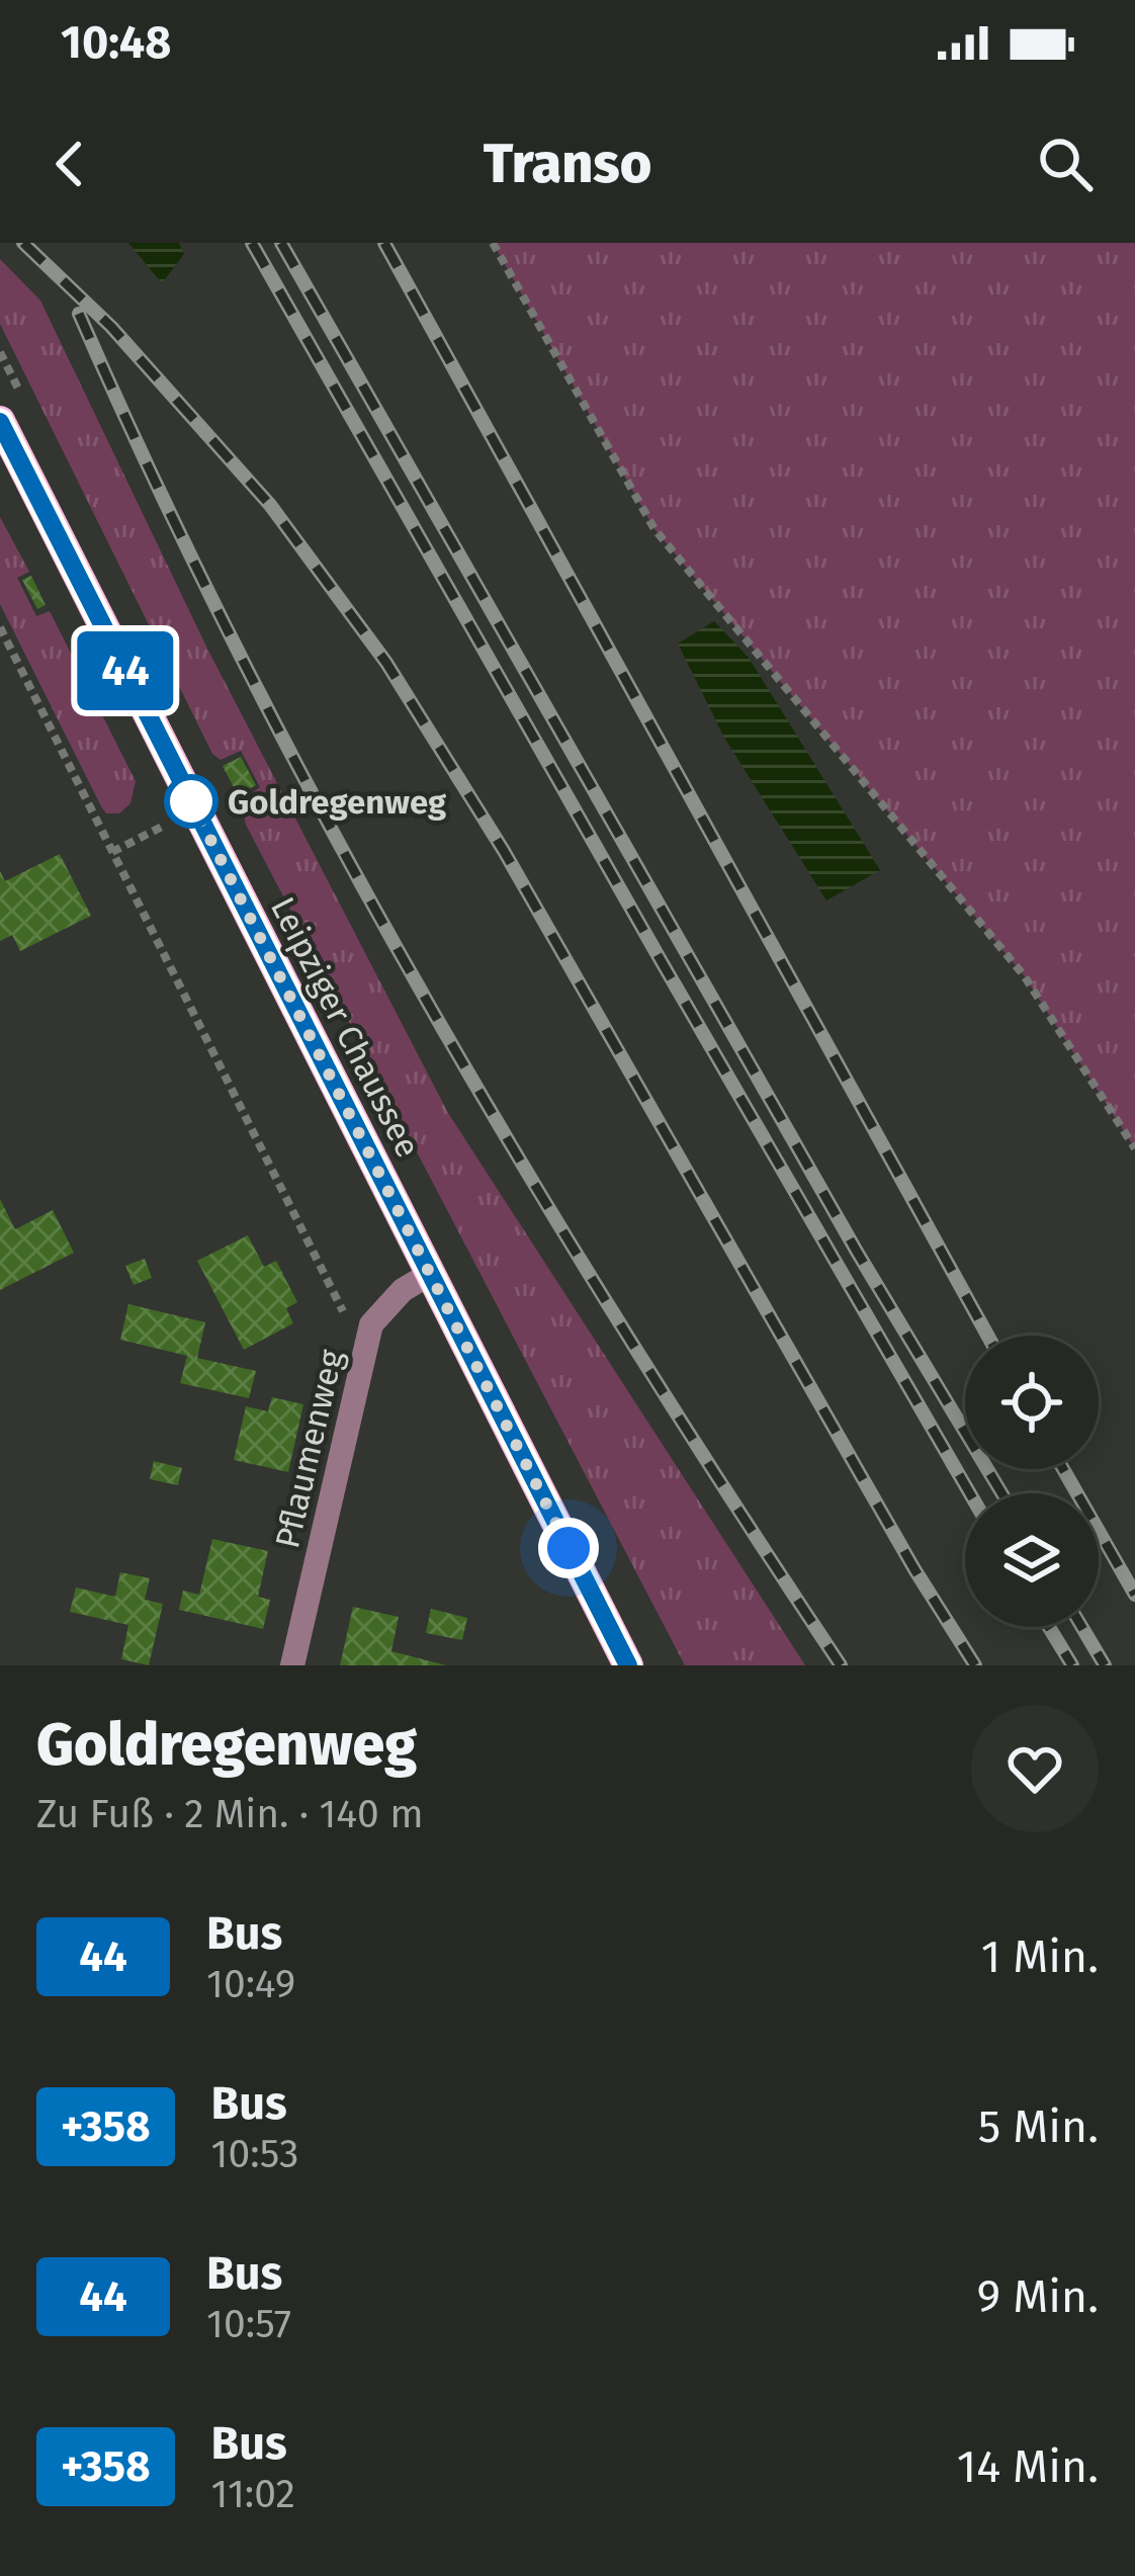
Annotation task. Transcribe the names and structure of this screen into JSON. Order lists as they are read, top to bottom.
{
  "streets": {
    "main road": ["Leipziger Chaussee"],
    "street": ["Pflaumenweg"]
  },
  "crossings": [
    ["Leipziger Chaussee", "Pflaumenweg"]
  ],
  "places": ["Goldregenweg"],
  "lines": ["bus line 44"],
  "page": {
    "status": "10:48",
    "header": "Transo",
    "on_map": "44",
    "heading": ["Goldregenweg", "Zu Fuß · 2 Min. · 140 m"],
    "list": [
      {
        "mark": "44",
        "name": "Bus",
        "note": "10:49",
        "value": "1 Min."
      },
      {
        "mark": "+358",
        "name": "Bus",
        "note": "10:53",
        "value": "5 Min."
      },
      {
        "mark": "44",
        "name": "Bus",
        "note": "10:57",
        "value": "9 Min."
      },
      {
        "mark": "+358",
        "name": "Bus",
        "note": "11:02",
        "value": "14 Min."
      }
    ]
  }
}
